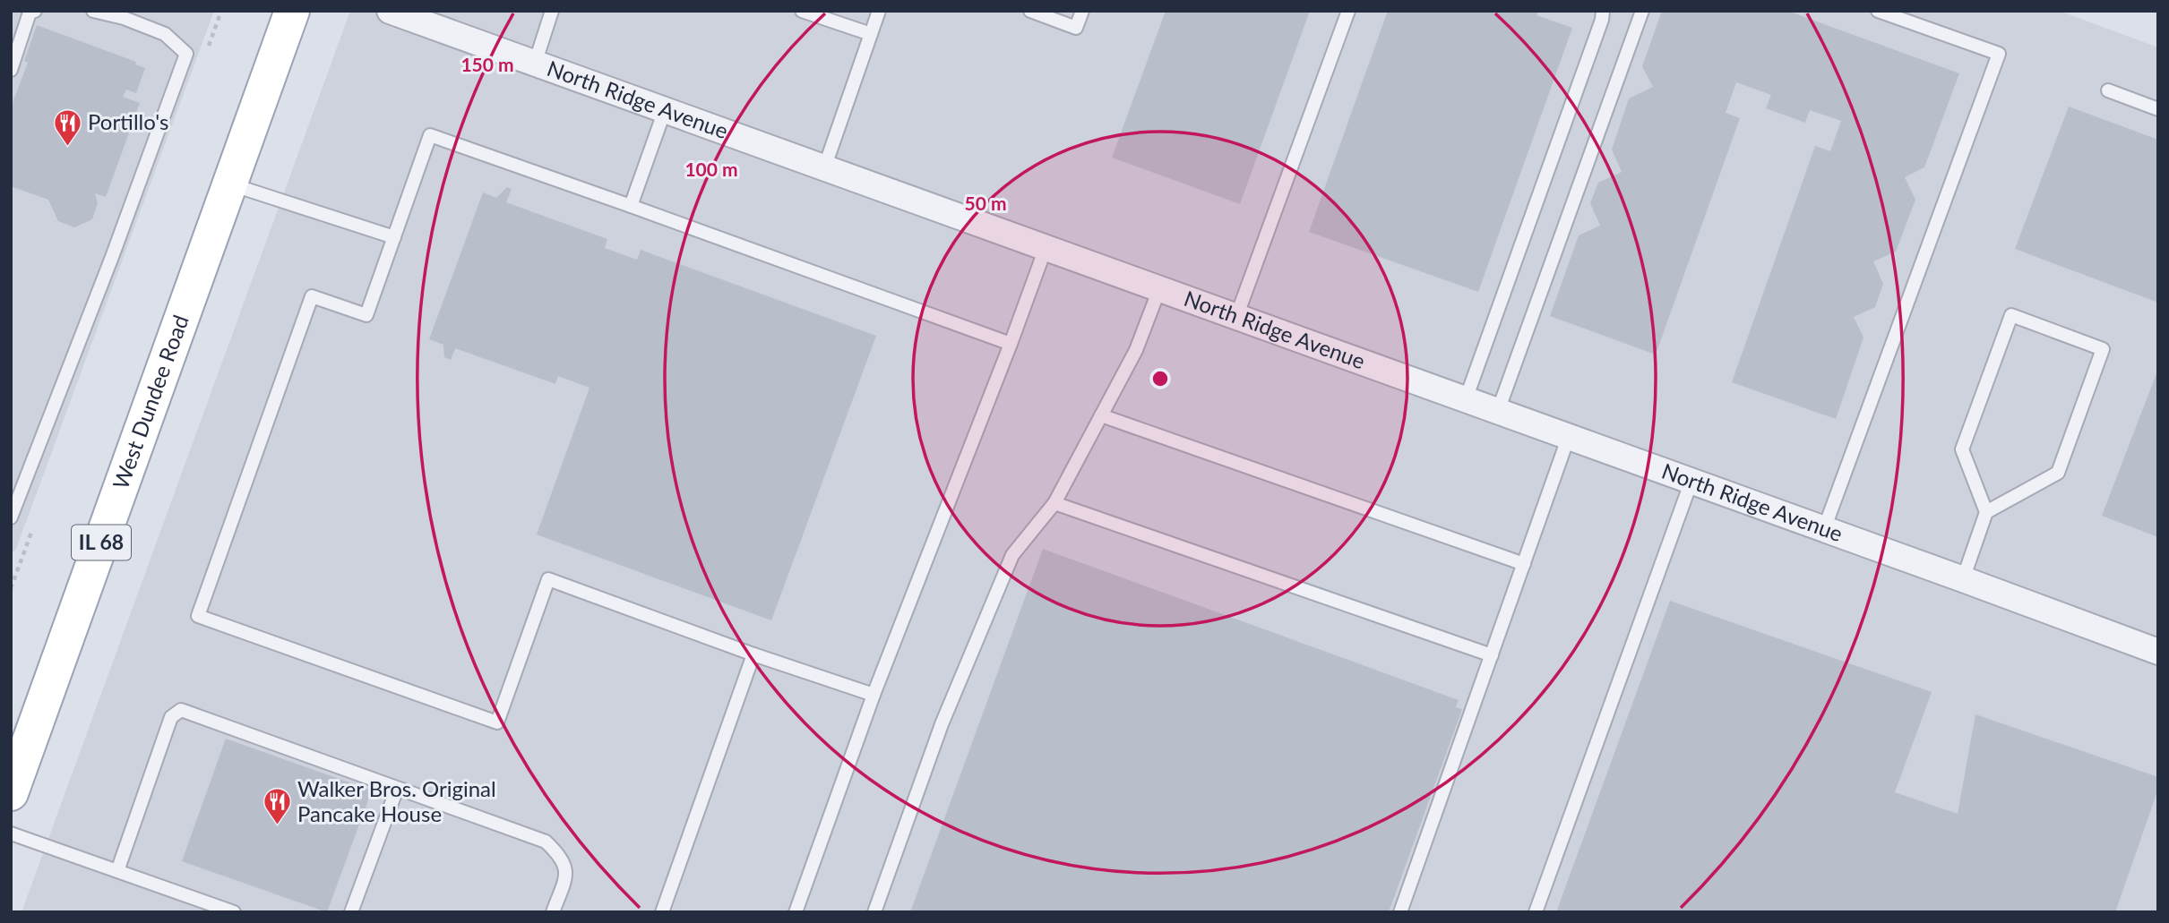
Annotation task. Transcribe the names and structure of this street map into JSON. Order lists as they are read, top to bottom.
{
  "streets": {
    "main road": ["West Dundee Road", "IL 68"],
    "street": ["North Ridge Avenue"]
  },
  "places": {
    "restaurant": ["Portillo's", "Walker Bros. Original Pancake House"]
  },
  "rings": ["150 m", "100 m", "50 m"]
}
